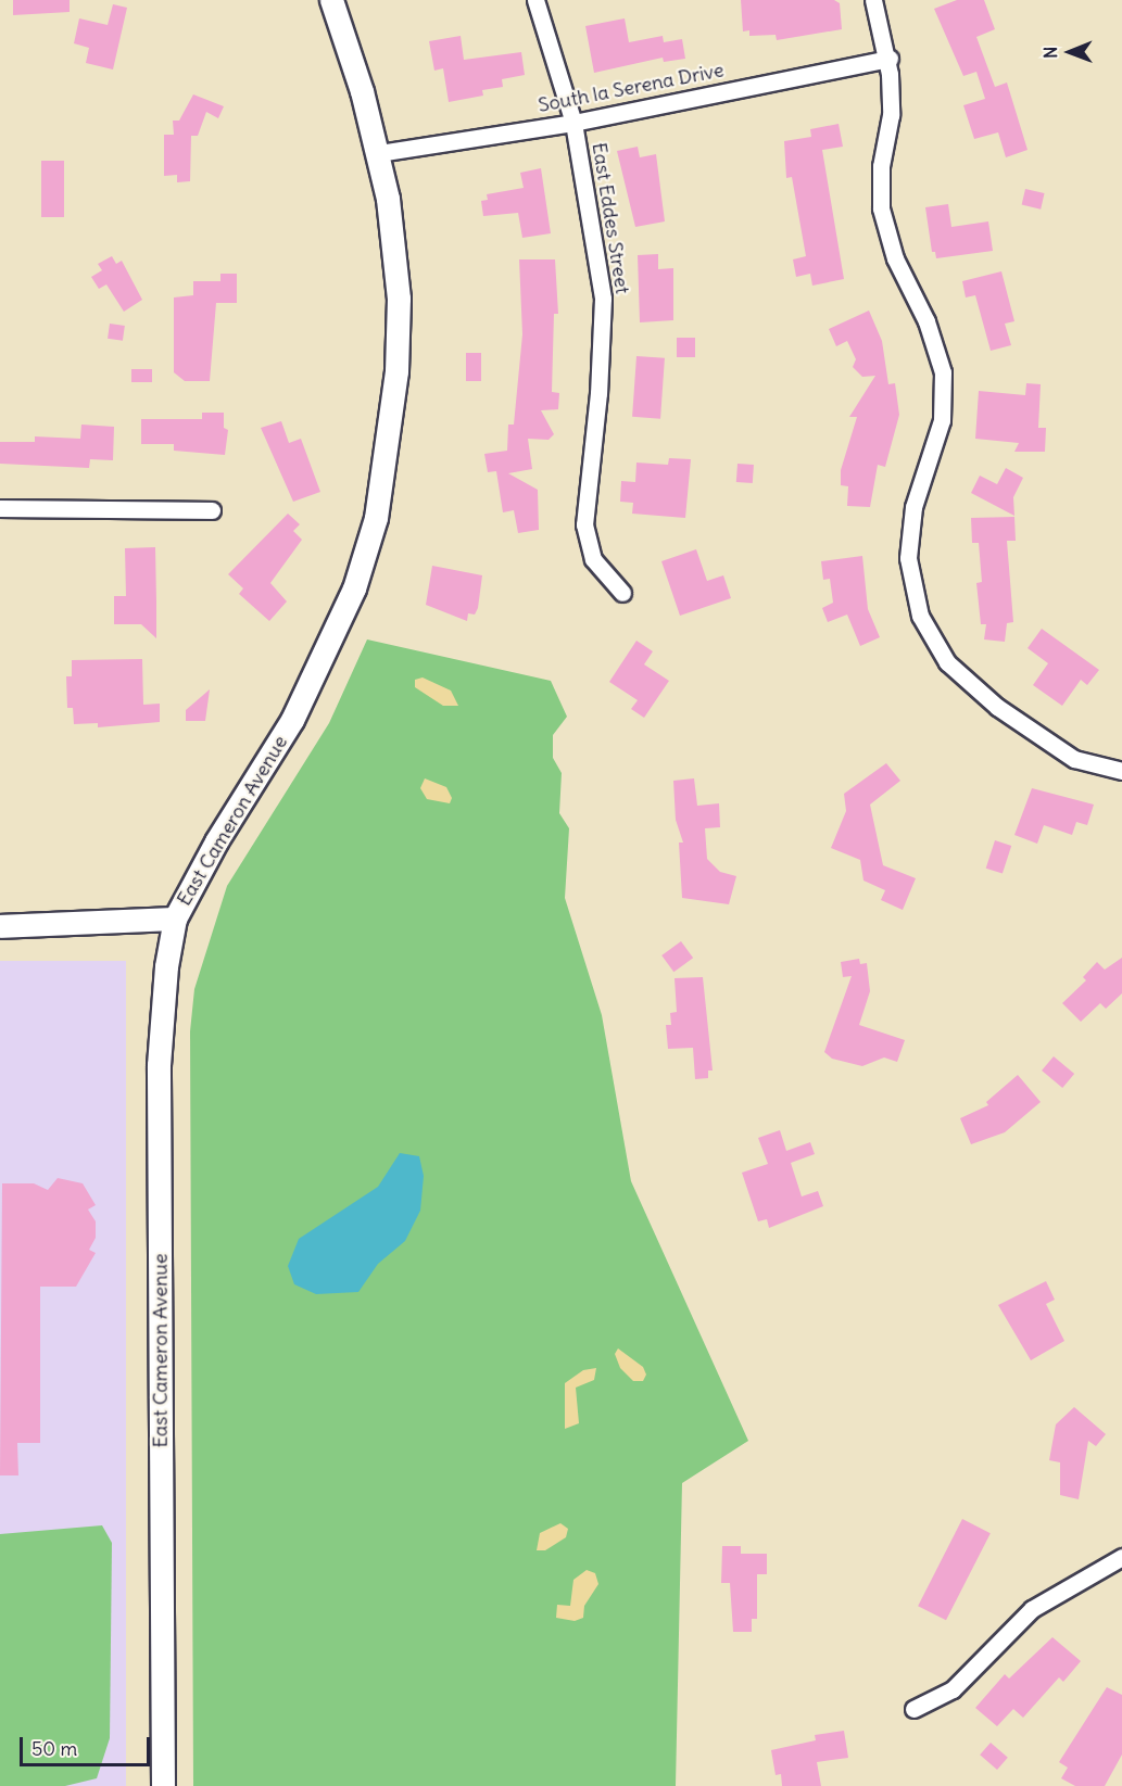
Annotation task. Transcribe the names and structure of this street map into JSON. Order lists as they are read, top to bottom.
{
  "streets": {
    "main road": ["East Cameron Avenue"],
    "street": ["South la Serena Drive", "East Eddes Street"]
  },
  "crossings": [
    ["South la Serena Drive", "East Eddes Street"],
    ["South la Serena Drive", "East Cameron Avenue"]
  ],
  "scale_bar": "50 m",
  "north": "left"
}
